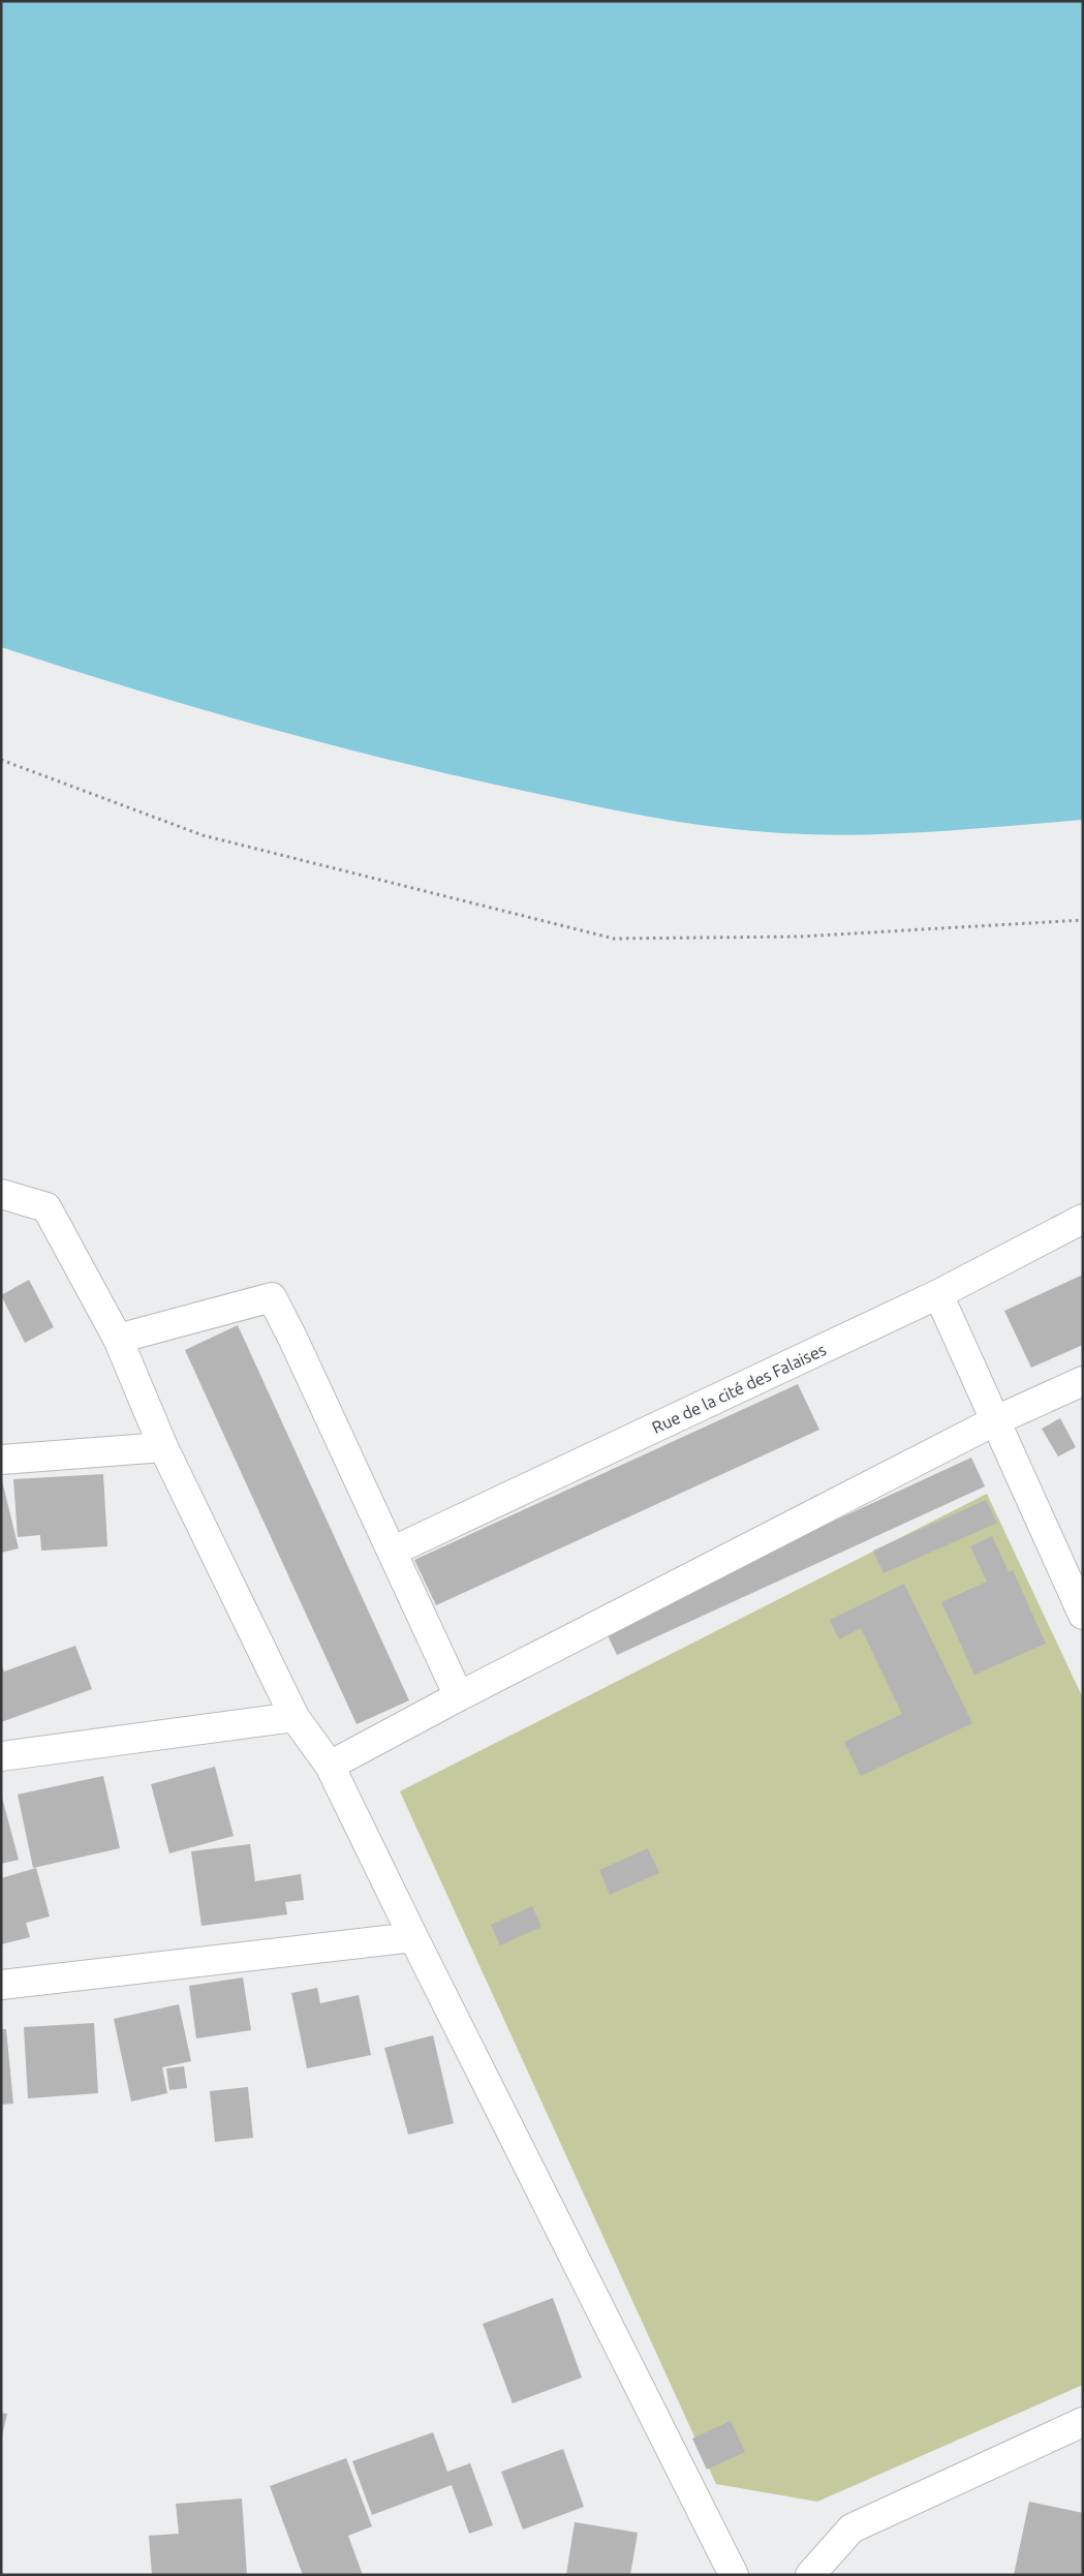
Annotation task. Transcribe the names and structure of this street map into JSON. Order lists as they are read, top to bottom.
{
  "streets": {
    "street": ["Rue de la cité des Falaises"]
  }
}
